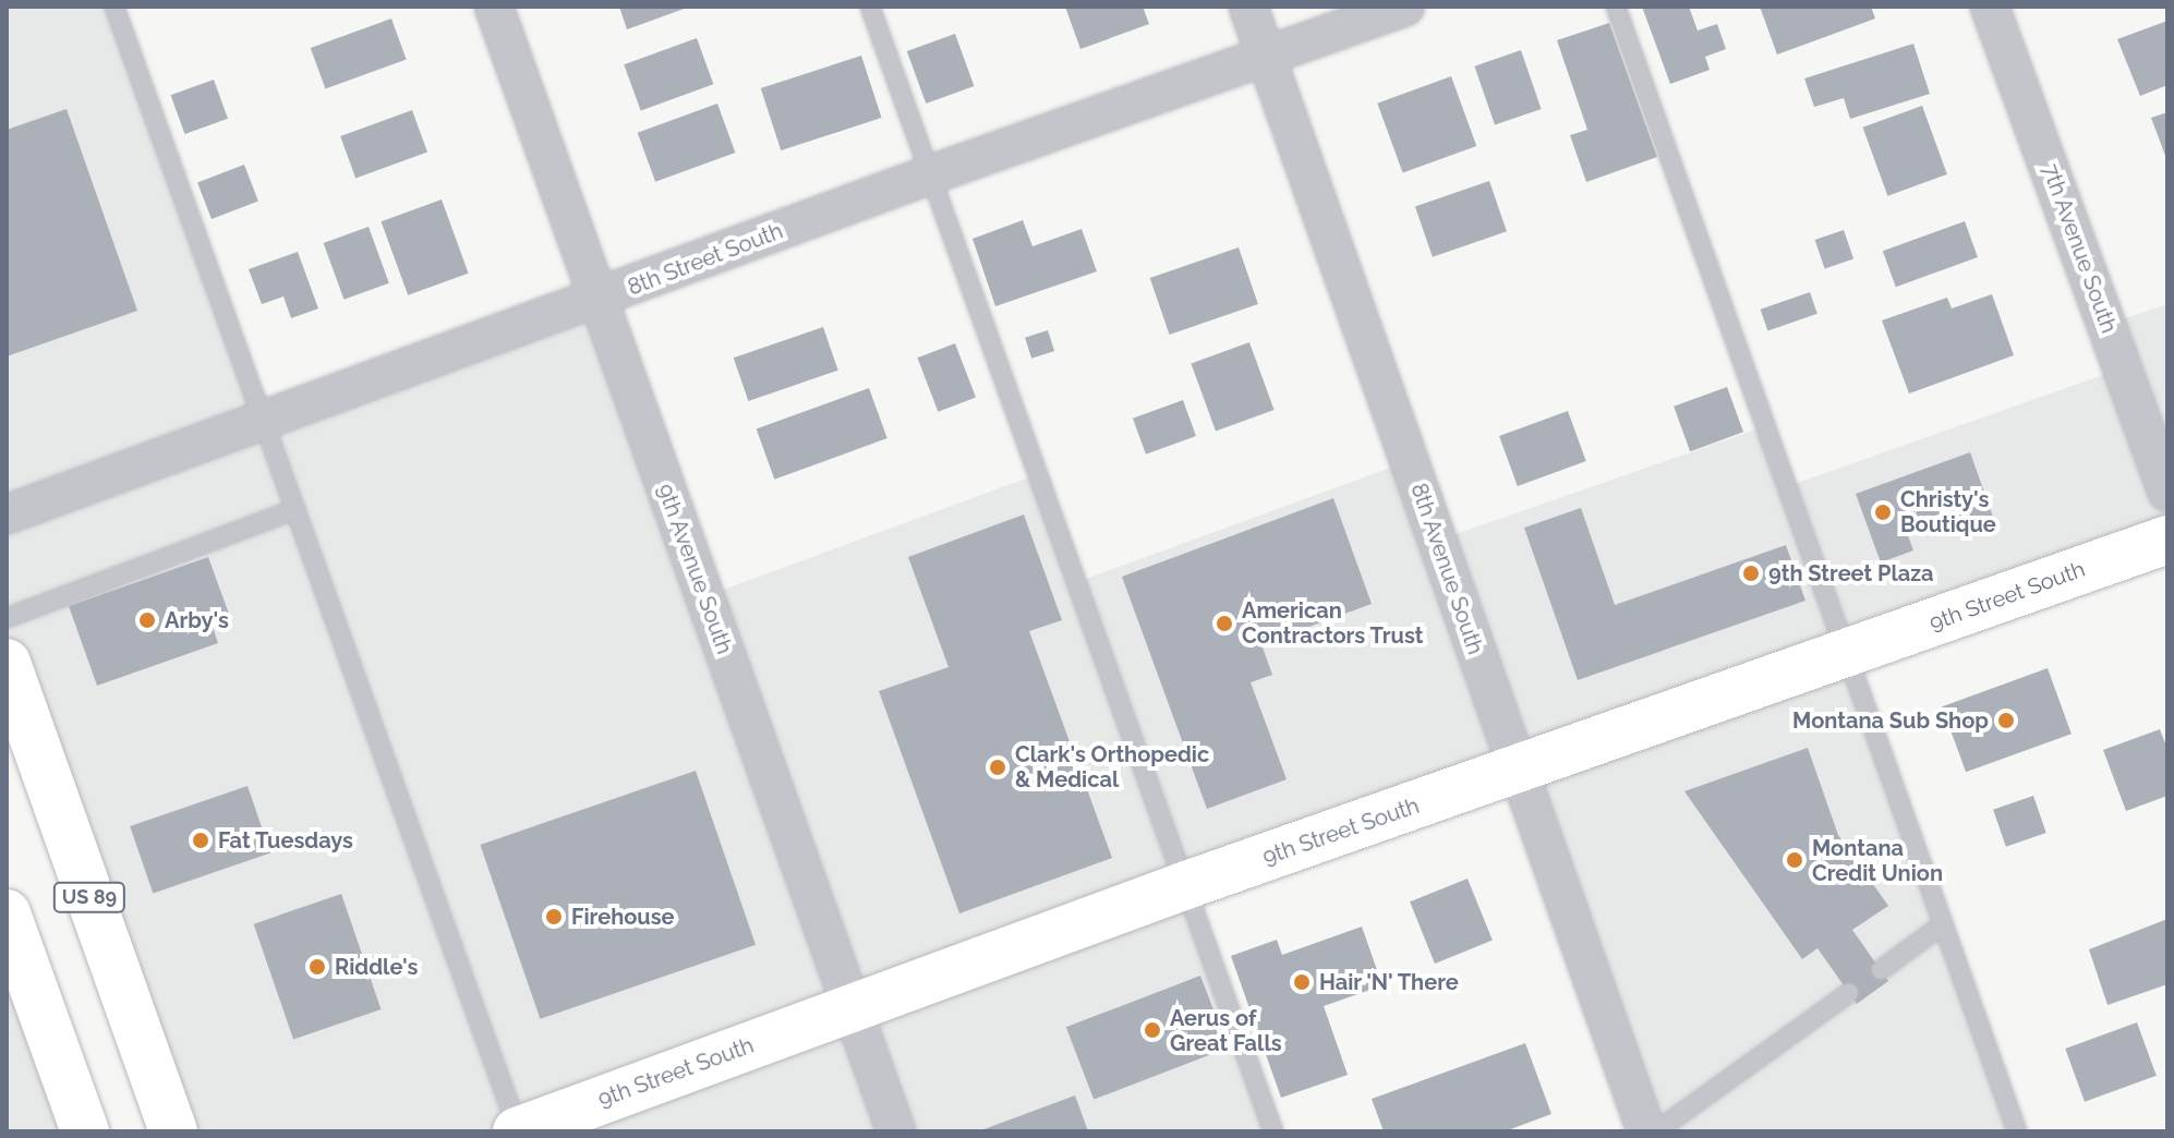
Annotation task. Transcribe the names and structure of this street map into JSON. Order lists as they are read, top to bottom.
{
  "streets": {
    "main road": ["9th Street South", "US 89"],
    "street": [
      "7th Avenue South",
      "8th Street South",
      "9th Avenue South",
      "8th Avenue South"
    ]
  },
  "crossings": [
    ["8th Street South", "9th Avenue South"],
    ["8th Street South", "8th Avenue South"],
    ["9th Avenue South", "9th Street South"],
    ["8th Avenue South", "9th Street South"]
  ],
  "places": [
    "Christy's Boutique",
    "9th Street Plaza",
    "Arby's",
    "American Contractors Trust",
    "Montana Sub Shop",
    "Clark's Orthopedic & Medical",
    "Fat Tuesdays",
    "Montana Credit Union",
    "Firehouse",
    "Riddle's",
    "Hair 'N' There",
    "Aerus of Great Falls"
  ]
}
